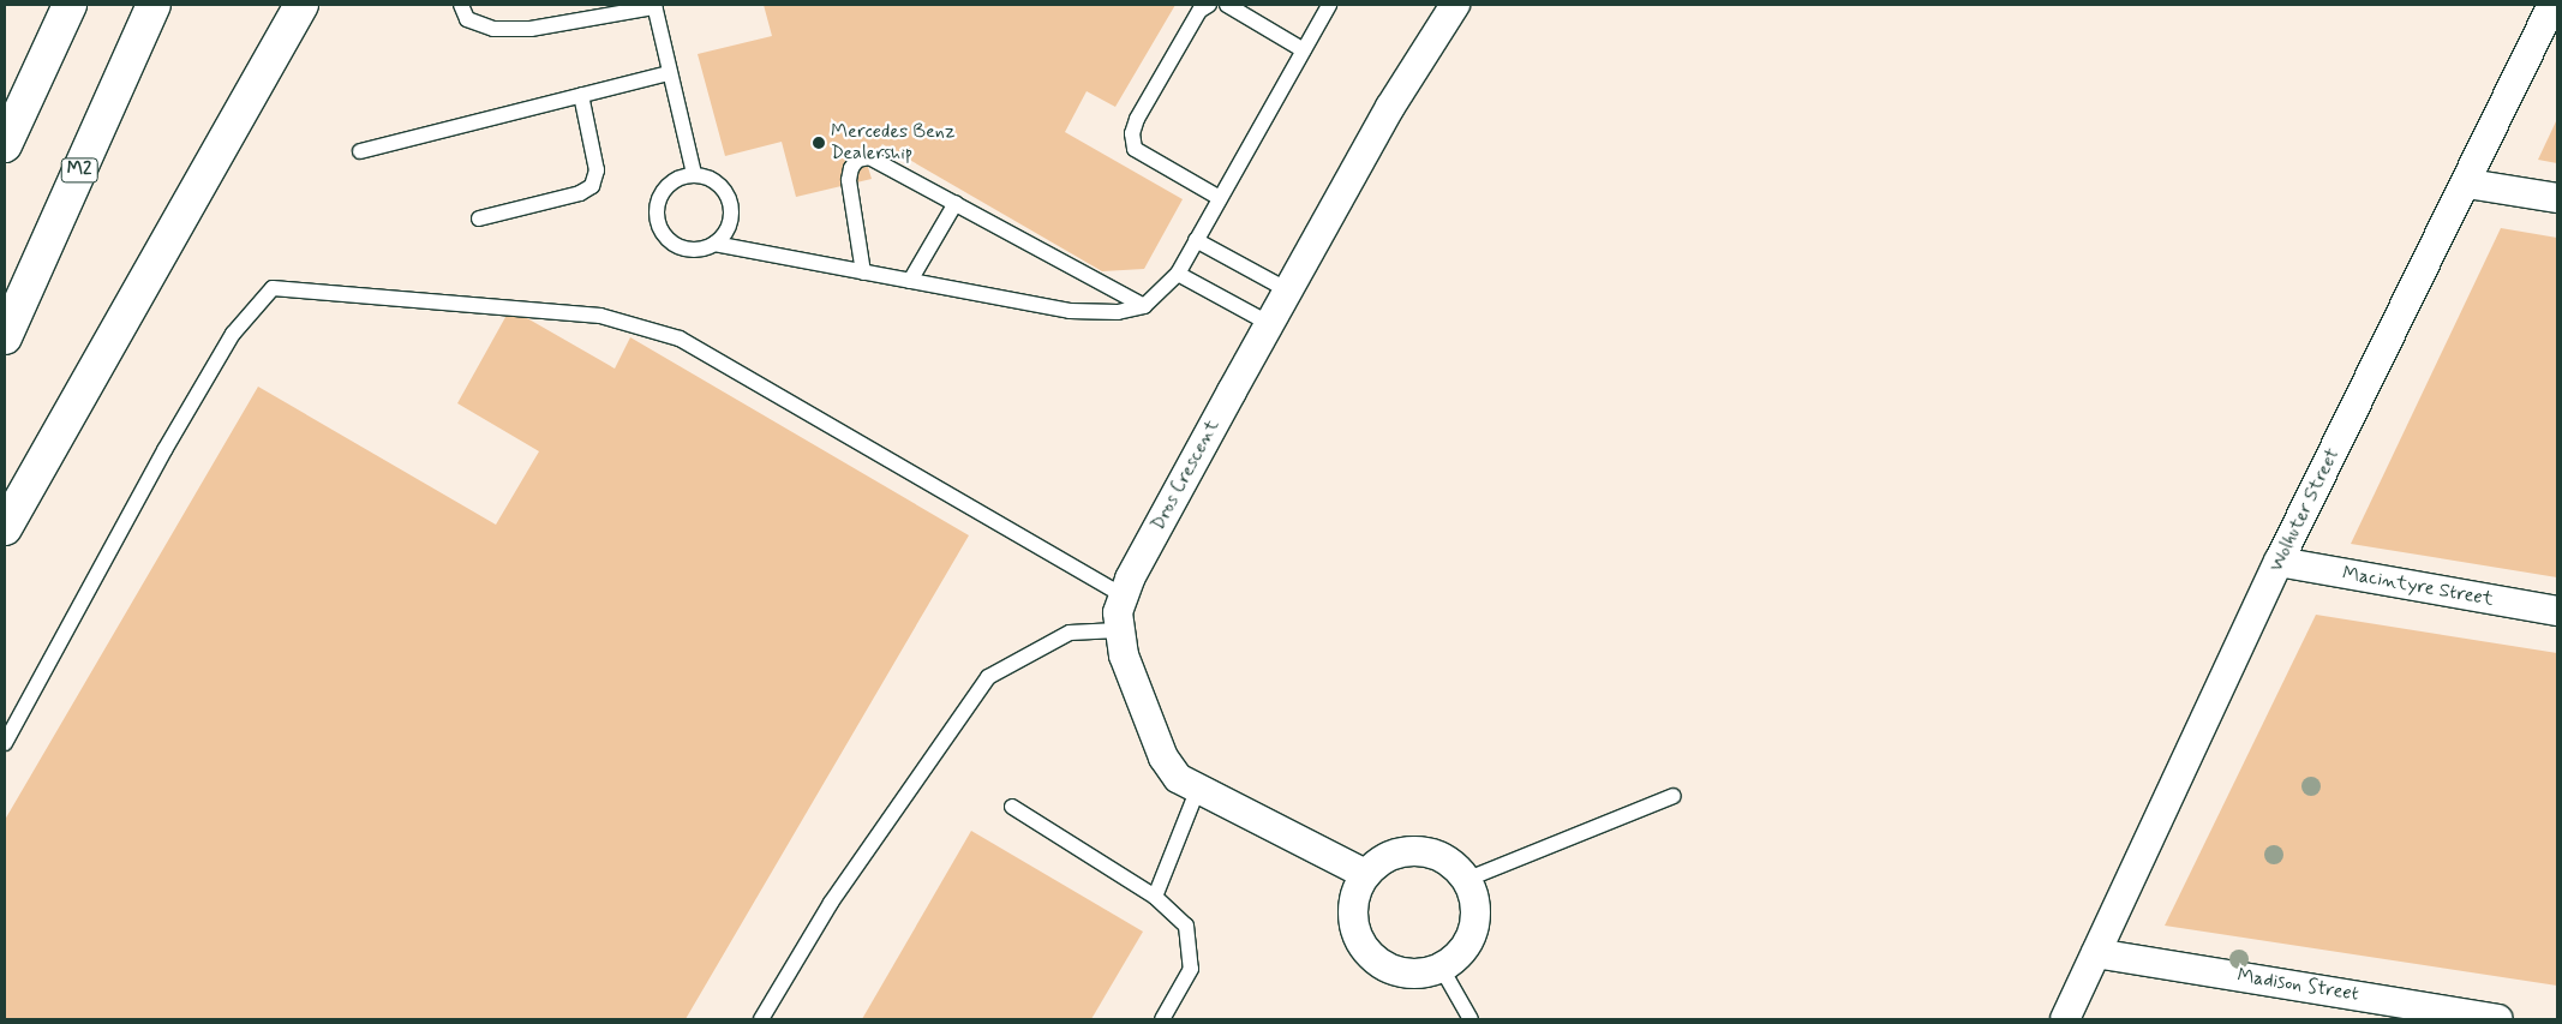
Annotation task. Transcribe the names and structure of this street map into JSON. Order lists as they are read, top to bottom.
{
  "streets": {
    "highway": ["M2"],
    "street": [
      "Dros Crescent",
      "Wolhuter Street",
      "Macintyre Street",
      "Madison Street"
    ]
  },
  "crossings": [
    ["Wolhuter Street", "Macintyre Street"],
    ["Wolhuter Street", "Madison Street"]
  ],
  "places": ["Mercedes Benz Dealership"]
}
